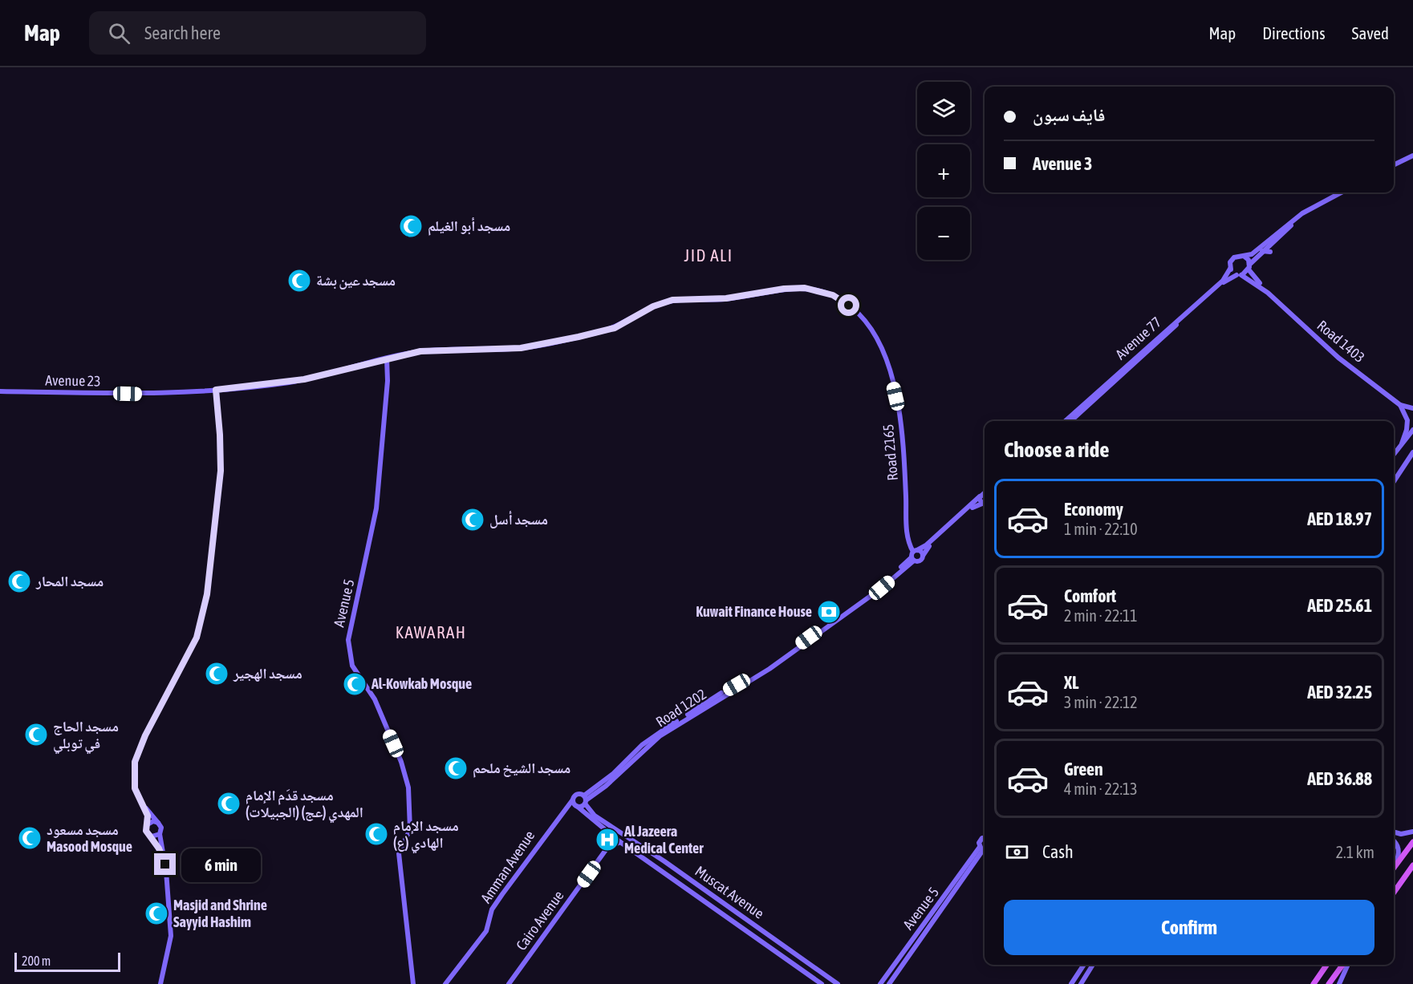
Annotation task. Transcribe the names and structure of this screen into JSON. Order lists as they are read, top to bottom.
{
  "streets": {
    "street": [
      "Avenue 77",
      "Road 1403",
      "Avenue 23",
      "Road 2165",
      "Avenue 5",
      "Road 1202",
      "Amman Avenue",
      "Muscat Avenue",
      "Cairo Avenue"
    ]
  },
  "crossings": [
    ["Avenue 77", "Road 1403"],
    ["Avenue 23", "Road 2165"],
    ["Avenue 23", "Avenue 5"],
    ["Road 2165", "Road 1202"],
    ["Road 1202", "Muscat Avenue"],
    ["Amman Avenue", "Muscat Avenue"],
    ["Muscat Avenue", "Cairo Avenue"]
  ],
  "districts": ["JID ALI", "KAWARAH"],
  "places": {
    "mosque": [
      "مسجد أبو الغيلم",
      "مسجد عين بشة",
      "مسجد أسل",
      "مسجد المحار",
      "مسجد الهجير",
      "Al-Kowkab Mosque",
      "مسجد الحاج في توبلي",
      "مسجد الشيخ ملحم",
      "مسجد قدَم الإمام المهدي (عج) (الجبيلات)",
      "مسجد الإمام الهادي (ع)",
      "مسجد مسعود Masood Mosque",
      "Masjid and Shrine Sayyid Hashim"
    ],
    "bank": ["Kuwait Finance House"],
    "hospital": ["Al Jazeera Medical Center"]
  },
  "scale_bar": "200 m",
  "page": {
    "header": "Map",
    "search": "Search here",
    "nav": ["Map", "Directions", "Saved"],
    "map_buttons": ["+", "−"],
    "banner": ["فايف سبون", "Avenue 3"],
    "heading": "Choose a ride",
    "list": [
      {
        "name": "Economy",
        "note": "1 min · 22:10",
        "value": "AED 18.97"
      },
      {
        "name": "Comfort",
        "note": "2 min · 22:11",
        "value": "AED 25.61"
      },
      {
        "name": "XL",
        "note": "3 min · 22:12",
        "value": "AED 32.25"
      },
      {
        "name": "Green",
        "note": "4 min · 22:13",
        "value": "AED 36.88"
      }
    ],
    "pay": ["Cash", "2.1 km"],
    "bubble": "6 min",
    "buttons": "Confirm",
    "scale": "200 m"
  }
}
